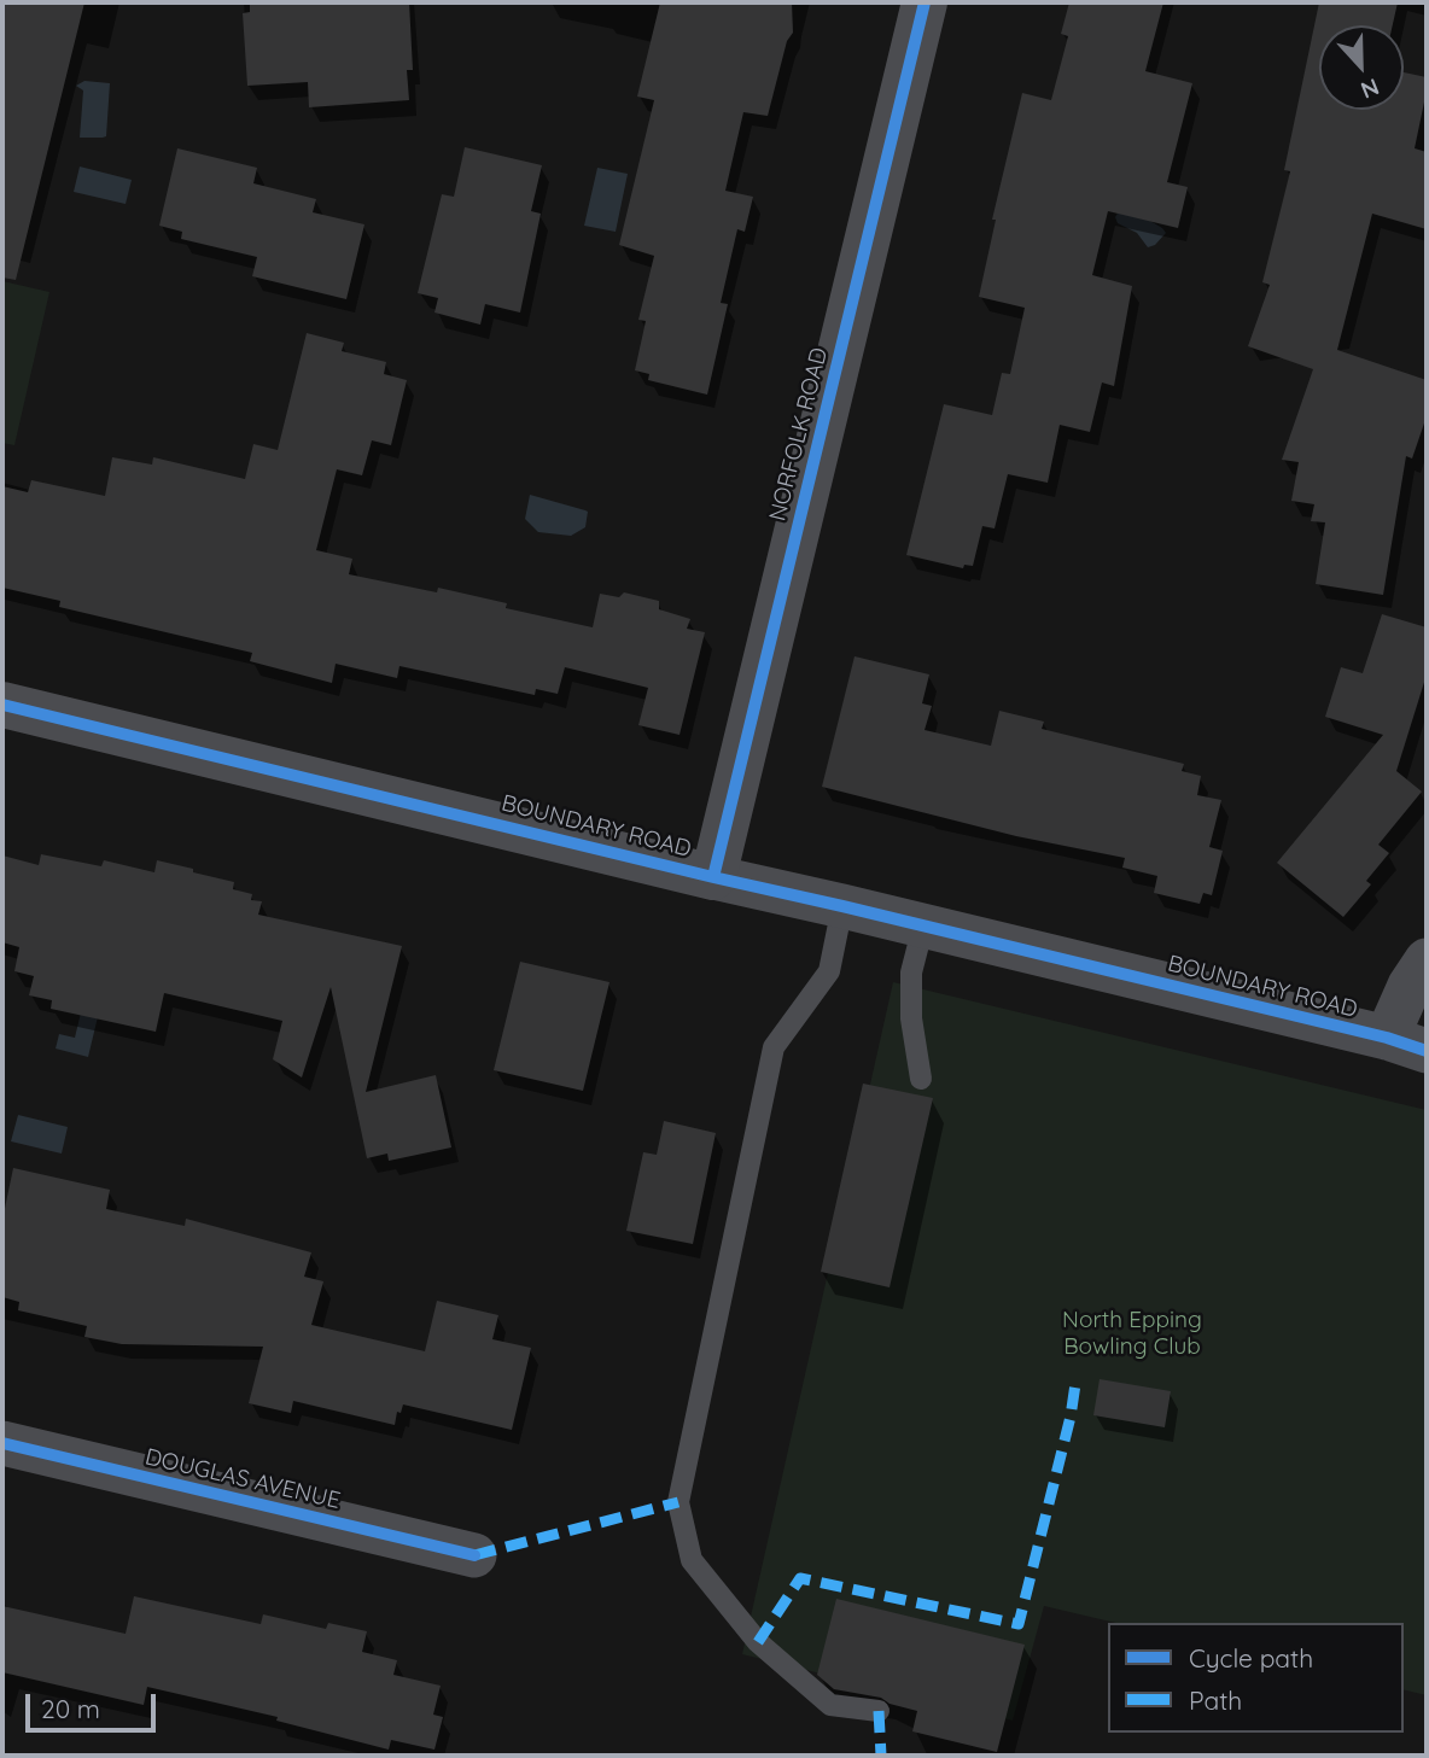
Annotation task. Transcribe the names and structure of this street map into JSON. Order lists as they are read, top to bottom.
{
  "streets": {
    "street": ["NORFOLK ROAD", "BOUNDARY ROAD", "DOUGLAS AVENUE"]
  },
  "crossings": [
    ["NORFOLK ROAD", "BOUNDARY ROAD"]
  ],
  "parks": ["North Epping Bowling Club"],
  "legend": ["Cycle path", "Path"],
  "scale_bar": "20 m",
  "north": "bottom"
}
